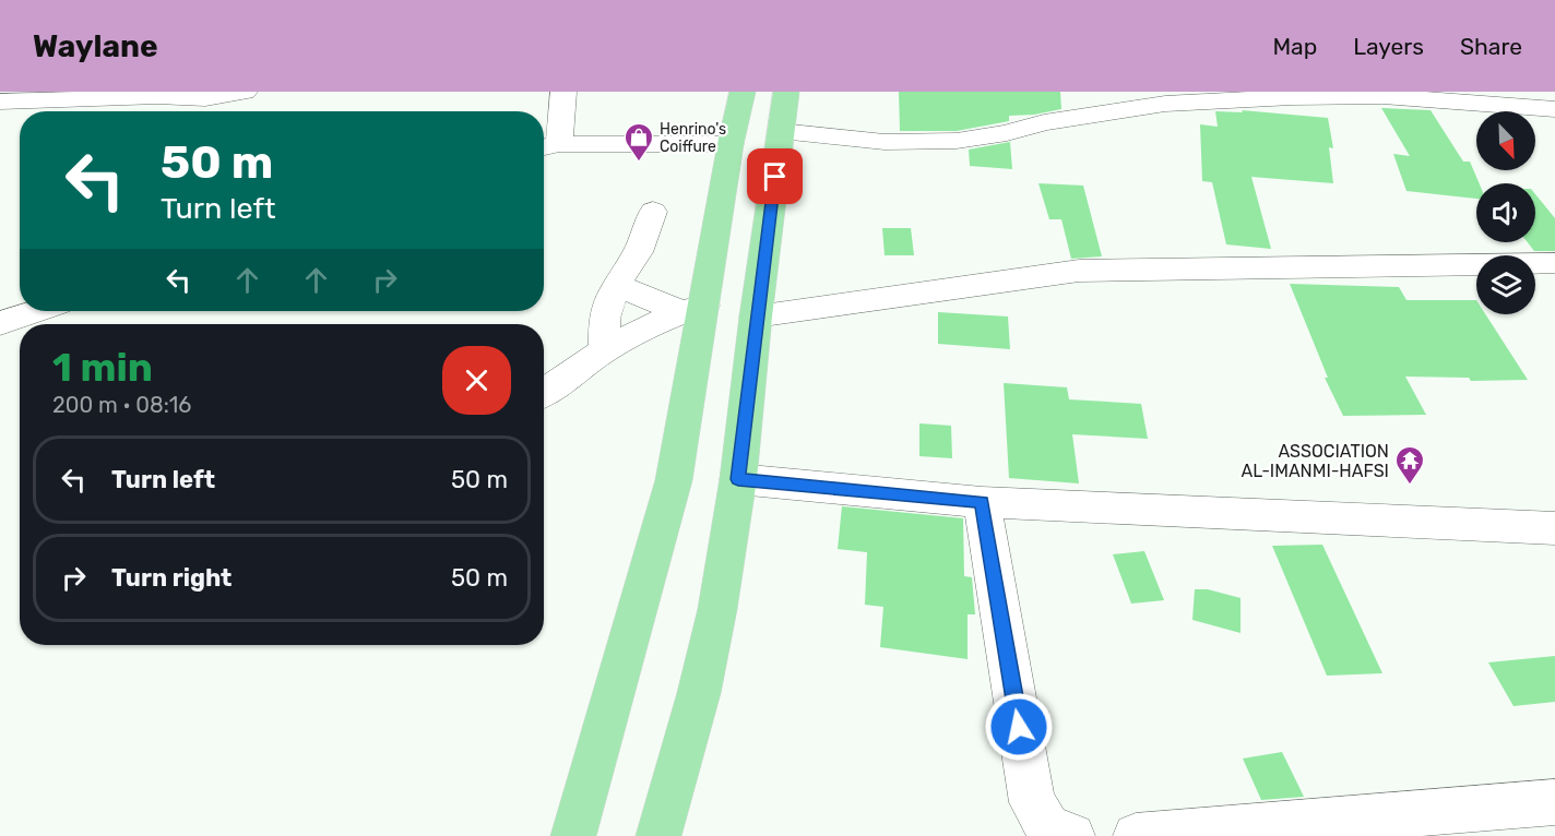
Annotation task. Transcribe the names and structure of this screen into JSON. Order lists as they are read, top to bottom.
{
  "places": {
    "shop": ["Henrino's Coiffure"],
    "temple": ["ASSOCIATION AL-IMANMI-HAFSI"]
  },
  "north": "bottom right",
  "page": {
    "header": "Waylane",
    "nav": ["Map", "Layers", "Share"],
    "turn": ["50 m", "Turn left"],
    "heading": ["1 min", "200 m · 08:16"],
    "list": [
      {
        "name": "Turn left",
        "value": "50 m"
      },
      {
        "name": "Turn right",
        "value": "50 m"
      }
    ]
  }
}
